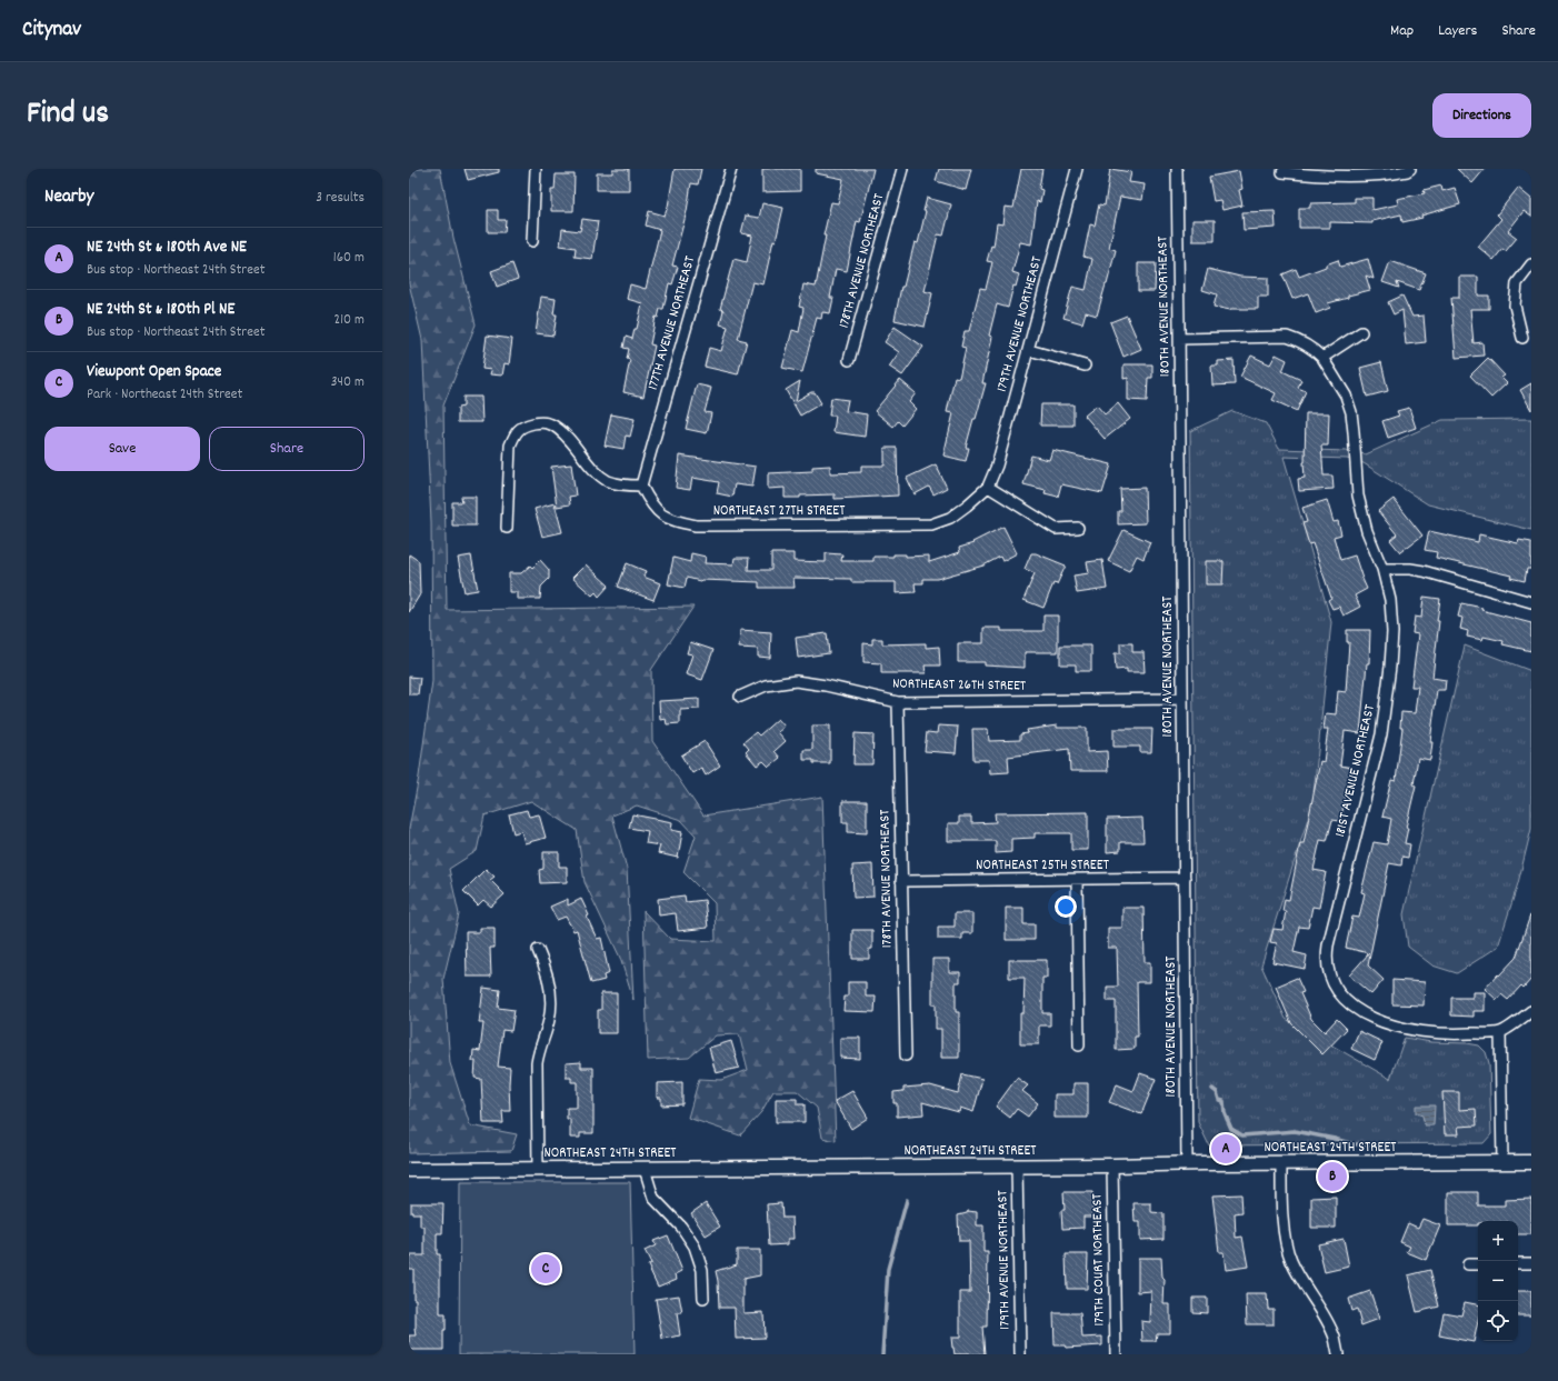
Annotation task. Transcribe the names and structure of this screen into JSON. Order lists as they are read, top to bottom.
{
  "streets": {
    "main road": ["NORTHEAST 24TH STREET"],
    "street": [
      "178TH AVENUE NORTHEAST",
      "180TH AVENUE NORTHEAST",
      "177TH AVENUE NORTHEAST",
      "179TH AVENUE NORTHEAST",
      "NORTHEAST 27TH STREET",
      "NORTHEAST 26TH STREET",
      "181ST AVENUE NORTHEAST",
      "NORTHEAST 25TH STREET",
      "179TH COURT NORTHEAST"
    ]
  },
  "crossings": [
    ["178TH AVENUE NORTHEAST", "NORTHEAST 26TH STREET"],
    ["178TH AVENUE NORTHEAST", "NORTHEAST 25TH STREET"],
    ["180TH AVENUE NORTHEAST", "NORTHEAST 26TH STREET"],
    ["180TH AVENUE NORTHEAST", "181ST AVENUE NORTHEAST"],
    ["180TH AVENUE NORTHEAST", "NORTHEAST 25TH STREET"],
    ["180TH AVENUE NORTHEAST", "NORTHEAST 24TH STREET"],
    ["177TH AVENUE NORTHEAST", "NORTHEAST 27TH STREET"],
    ["179TH AVENUE NORTHEAST", "NORTHEAST 27TH STREET"],
    ["179TH AVENUE NORTHEAST", "NORTHEAST 24TH STREET"],
    ["NORTHEAST 24TH STREET", "179TH COURT NORTHEAST"]
  ],
  "page": {
    "header": "Citynav",
    "nav": ["Map", "Layers", "Share"],
    "title": "Find us",
    "buttons": [
      "Directions",
      ["Save", "Share"]
    ],
    "heading": ["Nearby", "3 results"],
    "list": [
      {
        "mark": "A",
        "name": "NE 24th St & 180th Ave NE",
        "note": "Bus stop · Northeast 24th Street",
        "value": "160 m"
      },
      {
        "mark": "B",
        "name": "NE 24th St & 180th Pl NE",
        "note": "Bus stop · Northeast 24th Street",
        "value": "210 m"
      },
      {
        "mark": "C",
        "name": "Viewpont Open Space",
        "note": "Park · Northeast 24th Street",
        "value": "340 m"
      }
    ],
    "pins": ["A", "B", "C"],
    "map_buttons": ["+", "−"]
  }
}
